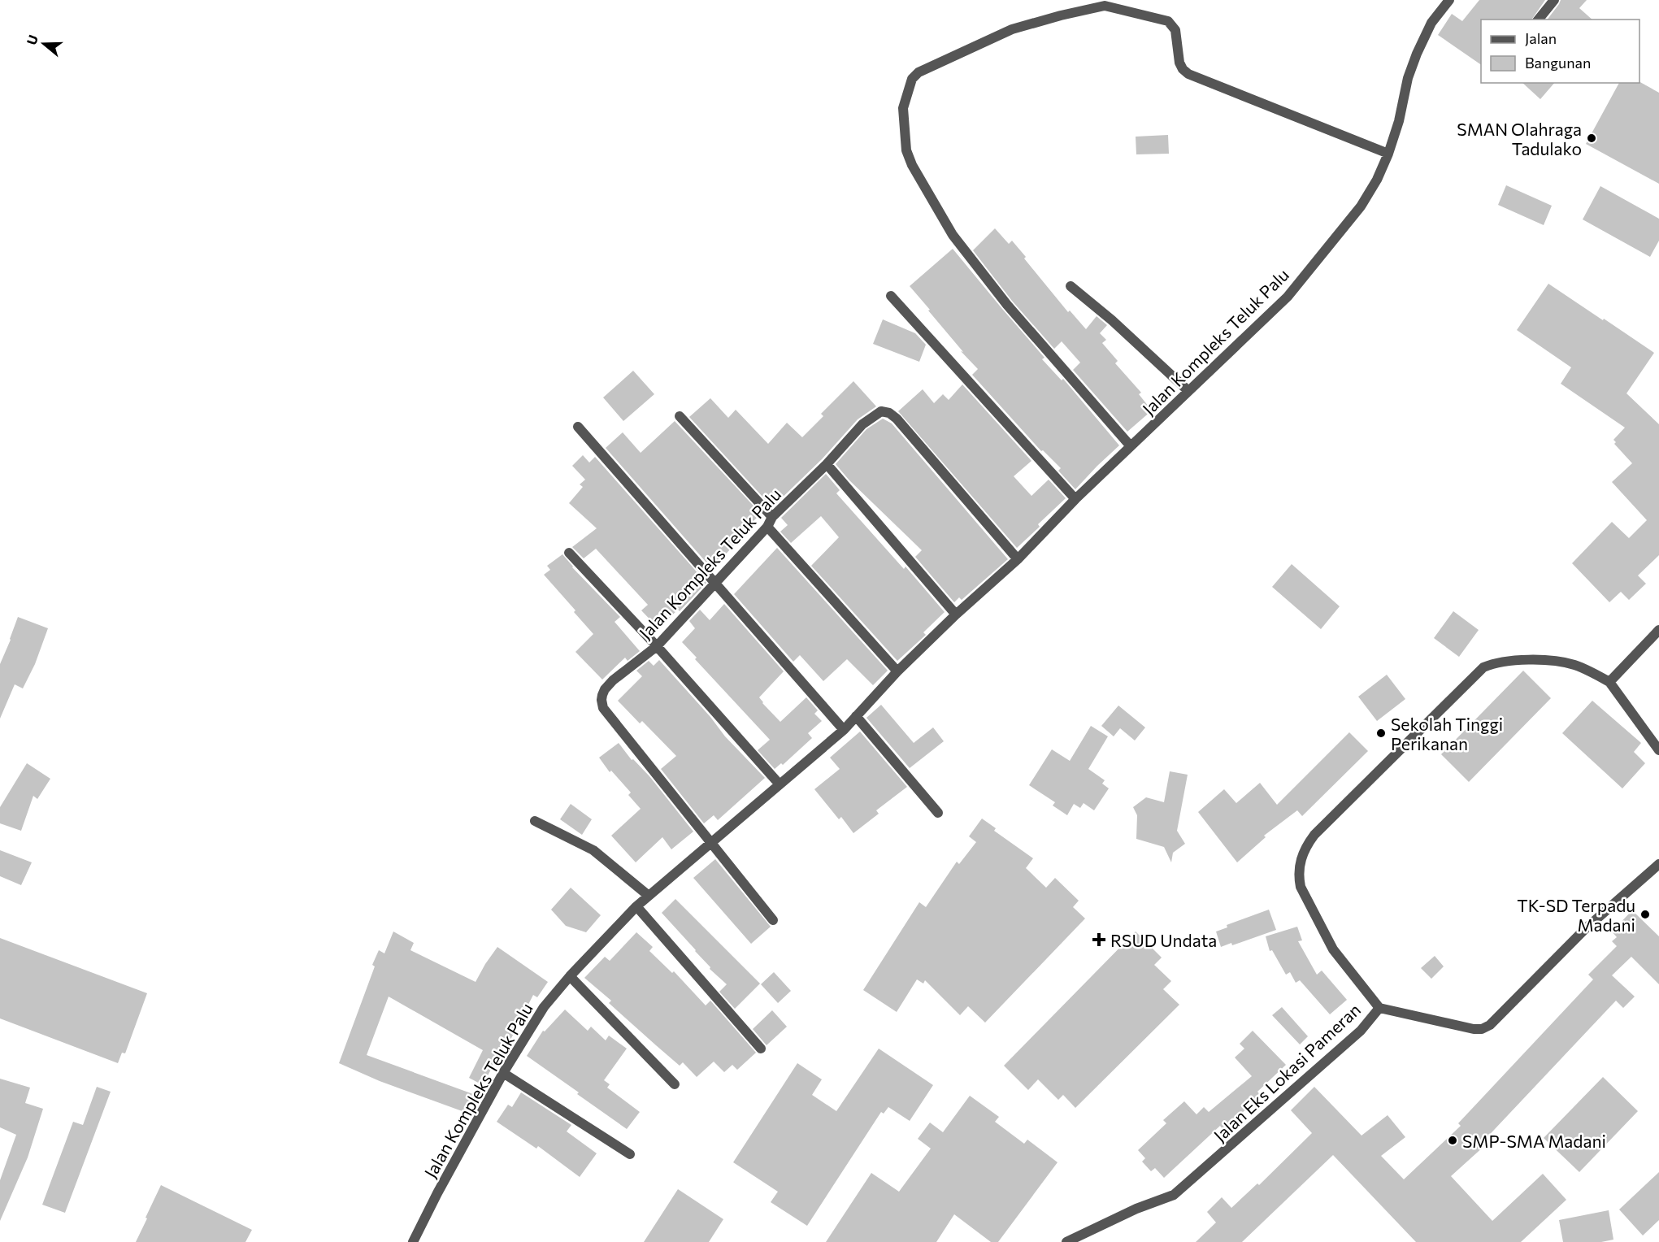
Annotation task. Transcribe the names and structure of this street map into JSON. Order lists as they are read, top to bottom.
{
  "streets": {
    "street": ["Jalan Kompleks Teluk Palu", "Jalan Eks Lokasi Pameran"]
  },
  "places": {
    "other": [
      "SMAN Olahraga Tadulako",
      "Sekolah Tinggi Perikanan",
      "TK-SD Terpadu Madani",
      "SMP-SMA Madani"
    ],
    "health": ["RSUD Undata"]
  },
  "legend": ["Jalan", "Bangunan"],
  "north": "left"
}
